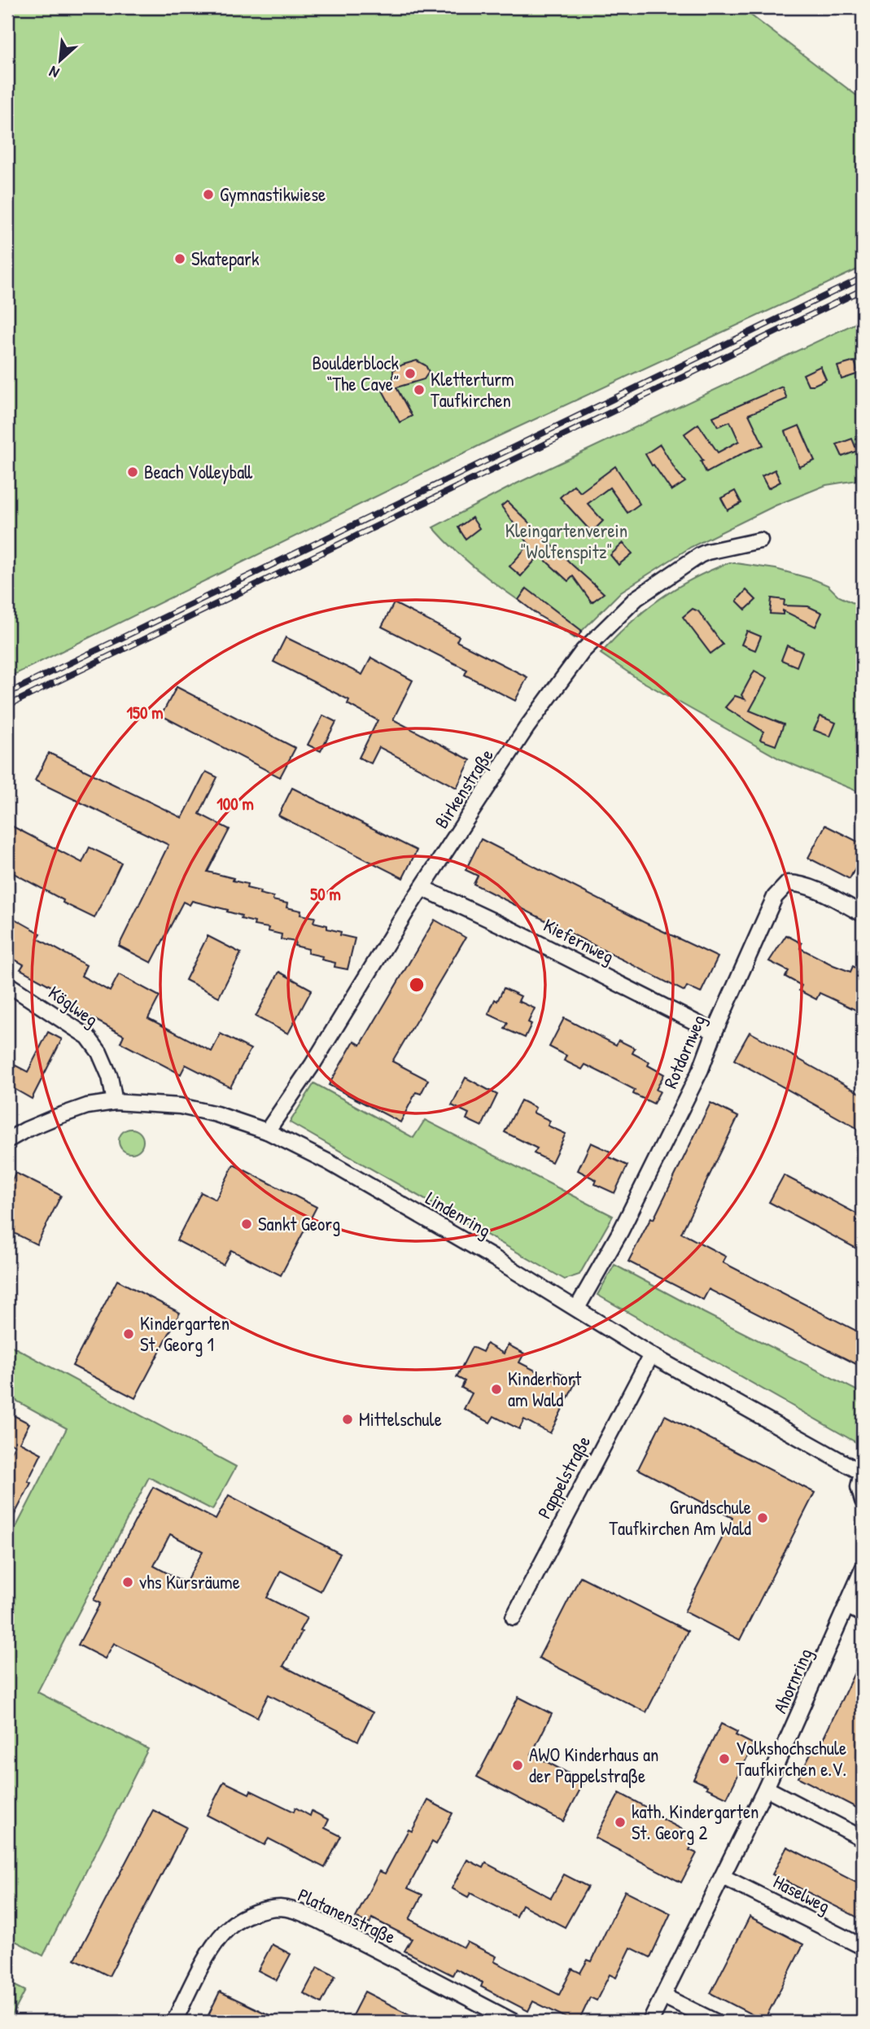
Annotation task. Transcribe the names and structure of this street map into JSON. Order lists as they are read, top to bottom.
{
  "streets": {
    "street": [
      "Birkenstraße",
      "Kiefernweg",
      "Köglweg",
      "Rotdornweg",
      "Lindenring",
      "Pappelstraße",
      "Ahornring",
      "Haselweg",
      "Platanenstraße"
    ]
  },
  "crossings": [
    ["Birkenstraße", "Kiefernweg"],
    ["Birkenstraße", "Lindenring"],
    ["Kiefernweg", "Rotdornweg"],
    ["Köglweg", "Lindenring"],
    ["Rotdornweg", "Lindenring"],
    ["Lindenring", "Pappelstraße"],
    ["Ahornring", "Haselweg"]
  ],
  "parks": ["Kleingartenverein \"Wolfenspitz\""],
  "places": [
    "Gymnastikwiese",
    "Skatepark",
    "Boulderblock “The Cave”",
    "Kletterturm Taufkirchen",
    "Beach Volleyball",
    "Sankt Georg",
    "Kindergarten St. Georg 1",
    "Kinderhort am Wald",
    "Mittelschule",
    "Grundschule Taufkirchen Am Wald",
    "vhs Kursräume",
    "Volkshochschule Taufkirchen e.V.",
    "AWO Kinderhaus an der Pappelstraße",
    "kath. Kindergarten St. Georg 2"
  ],
  "north": "bottom left",
  "rings": ["150 m", "100 m", "50 m"]
}
